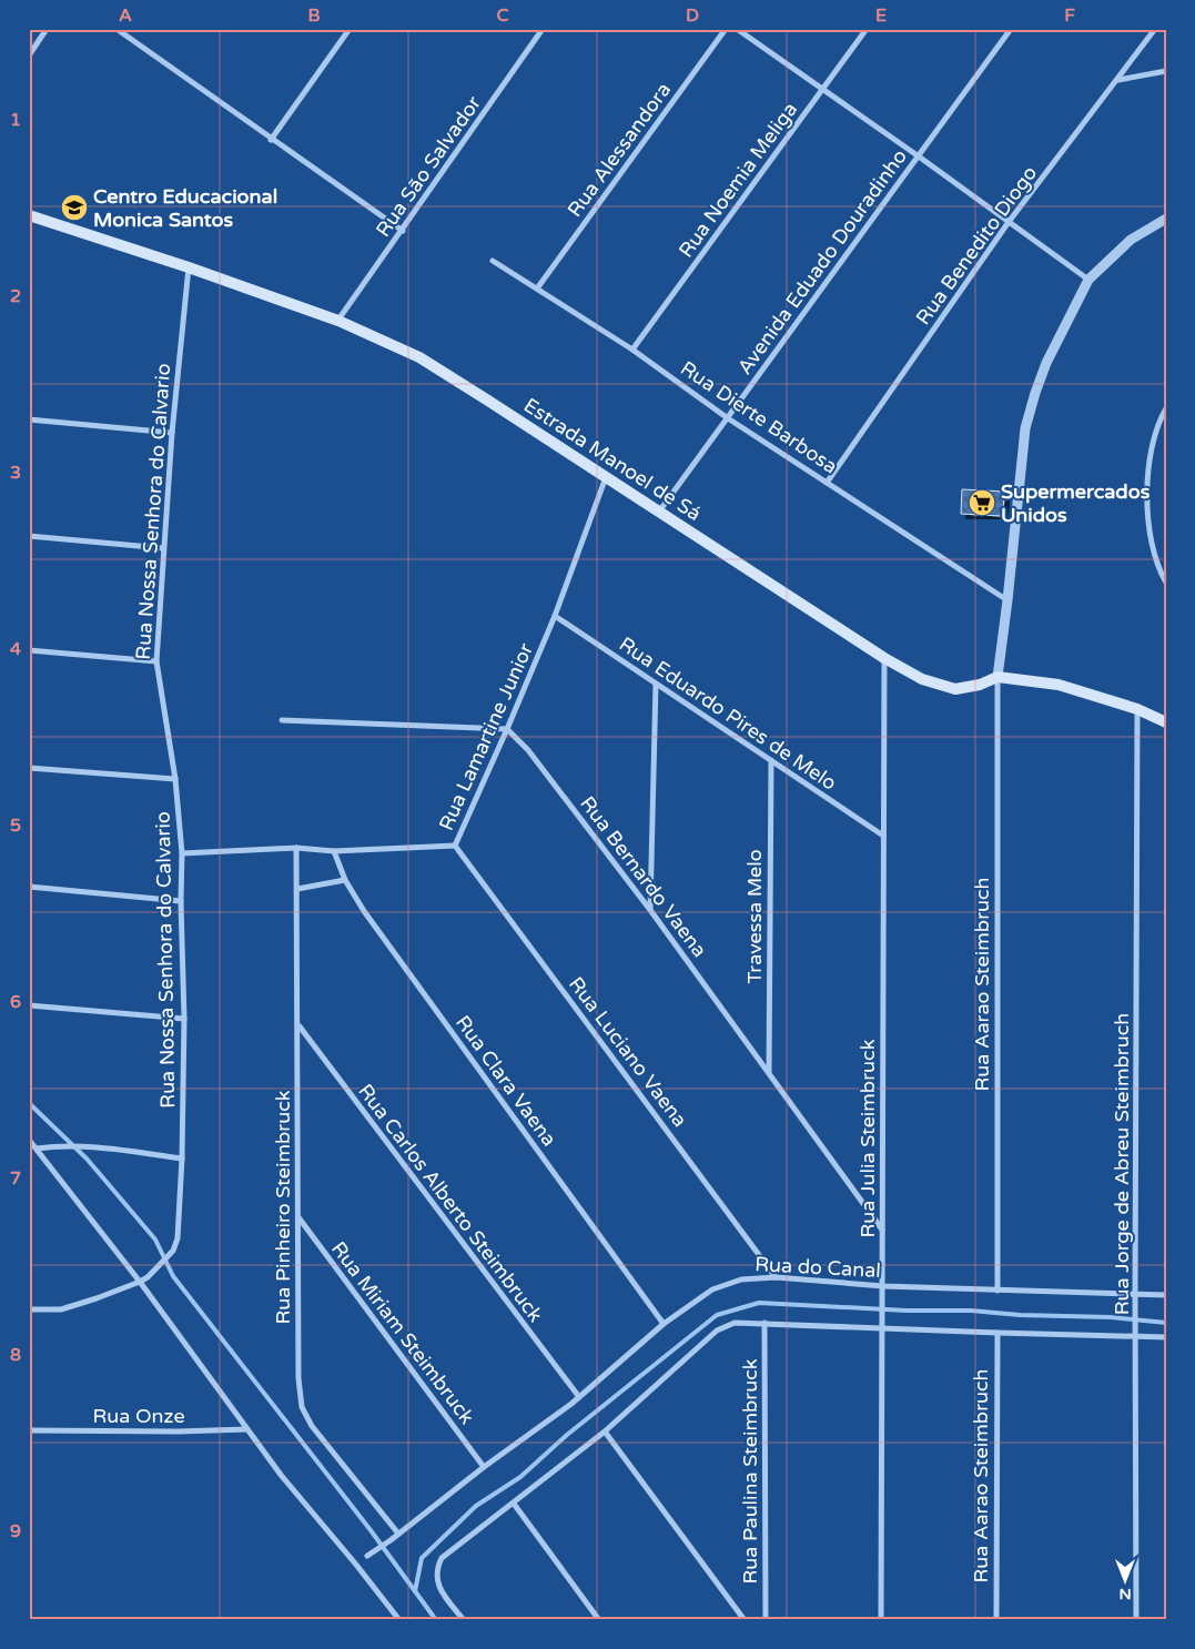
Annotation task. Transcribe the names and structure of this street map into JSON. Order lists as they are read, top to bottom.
{
  "streets": {
    "main road": ["Estrada Manoel de Sá"],
    "street": [
      "Rua Alessandora",
      "Rua São Salvador",
      "Rua Noemia Meliga",
      "Rua Benedito Diogo",
      "Avenida Eduado Douradinho",
      "Rua Dierte Barbosa",
      "Rua Nossa Senhora do Calvario",
      "Rua Eduardo Pires de Melo",
      "Rua Lamartine Junior",
      "Rua Bernardo Vaena",
      "Travessa Melo",
      "Rua Aarao Steimbruch",
      "Rua Luciano Vaena",
      "Rua Clara Vaena",
      "Rua Julia Steimbruck",
      "Rua Jorge de Abreu Steimbruch",
      "Rua Carlos Alberto Steimbruck",
      "Rua Pinheiro Steimbruck",
      "Rua do Canal",
      "Rua Miriam Steimbruck",
      "Rua Onze",
      "Rua Paulina Steimbruck"
    ]
  },
  "crossings": [
    ["Rua Alessandora", "Rua Dierte Barbosa"],
    ["Rua São Salvador", "Estrada Manoel de Sá"],
    ["Rua Noemia Meliga", "Rua Dierte Barbosa"],
    ["Rua Benedito Diogo", "Rua Dierte Barbosa"],
    ["Avenida Eduado Douradinho", "Rua Dierte Barbosa"],
    ["Avenida Eduado Douradinho", "Estrada Manoel de Sá"],
    ["Estrada Manoel de Sá", "Rua Nossa Senhora do Calvario"],
    ["Estrada Manoel de Sá", "Rua Lamartine Junior"],
    ["Estrada Manoel de Sá", "Rua Aarao Steimbruch"],
    ["Estrada Manoel de Sá", "Rua Julia Steimbruck"],
    ["Estrada Manoel de Sá", "Rua Jorge de Abreu Steimbruch"],
    ["Rua Nossa Senhora do Calvario", "Rua Lamartine Junior"],
    ["Rua Eduardo Pires de Melo", "Rua Lamartine Junior"],
    ["Rua Eduardo Pires de Melo", "Travessa Melo"],
    ["Rua Eduardo Pires de Melo", "Rua Julia Steimbruck"],
    ["Rua Lamartine Junior", "Rua Bernardo Vaena"],
    ["Rua Lamartine Junior", "Rua Luciano Vaena"],
    ["Rua Lamartine Junior", "Rua Clara Vaena"],
    ["Rua Lamartine Junior", "Rua Pinheiro Steimbruck"],
    ["Rua Bernardo Vaena", "Travessa Melo"],
    ["Rua Bernardo Vaena", "Rua Julia Steimbruck"],
    ["Rua Aarao Steimbruch", "Rua do Canal"],
    ["Rua Luciano Vaena", "Rua do Canal"],
    ["Rua Clara Vaena", "Rua do Canal"],
    ["Rua Julia Steimbruck", "Rua do Canal"],
    ["Rua Jorge de Abreu Steimbruch", "Rua do Canal"],
    ["Rua Carlos Alberto Steimbruck", "Rua Pinheiro Steimbruck"],
    ["Rua Carlos Alberto Steimbruck", "Rua do Canal"],
    ["Rua Pinheiro Steimbruck", "Rua do Canal"],
    ["Rua Pinheiro Steimbruck", "Rua Miriam Steimbruck"],
    ["Rua do Canal", "Rua Miriam Steimbruck"]
  ],
  "places": {
    "school or university": ["Centro Educacional Monica Santos"],
    "supermarket": ["Supermercados Unidos"]
  },
  "north": "bottom",
  "grid": {
    "columns": [
      "A",
      "B",
      "C",
      "D",
      "E",
      "F"
    ],
    "rows": [
      "1",
      "2",
      "3",
      "4",
      "5",
      "6",
      "7",
      "8",
      "9"
    ]
  }
}
